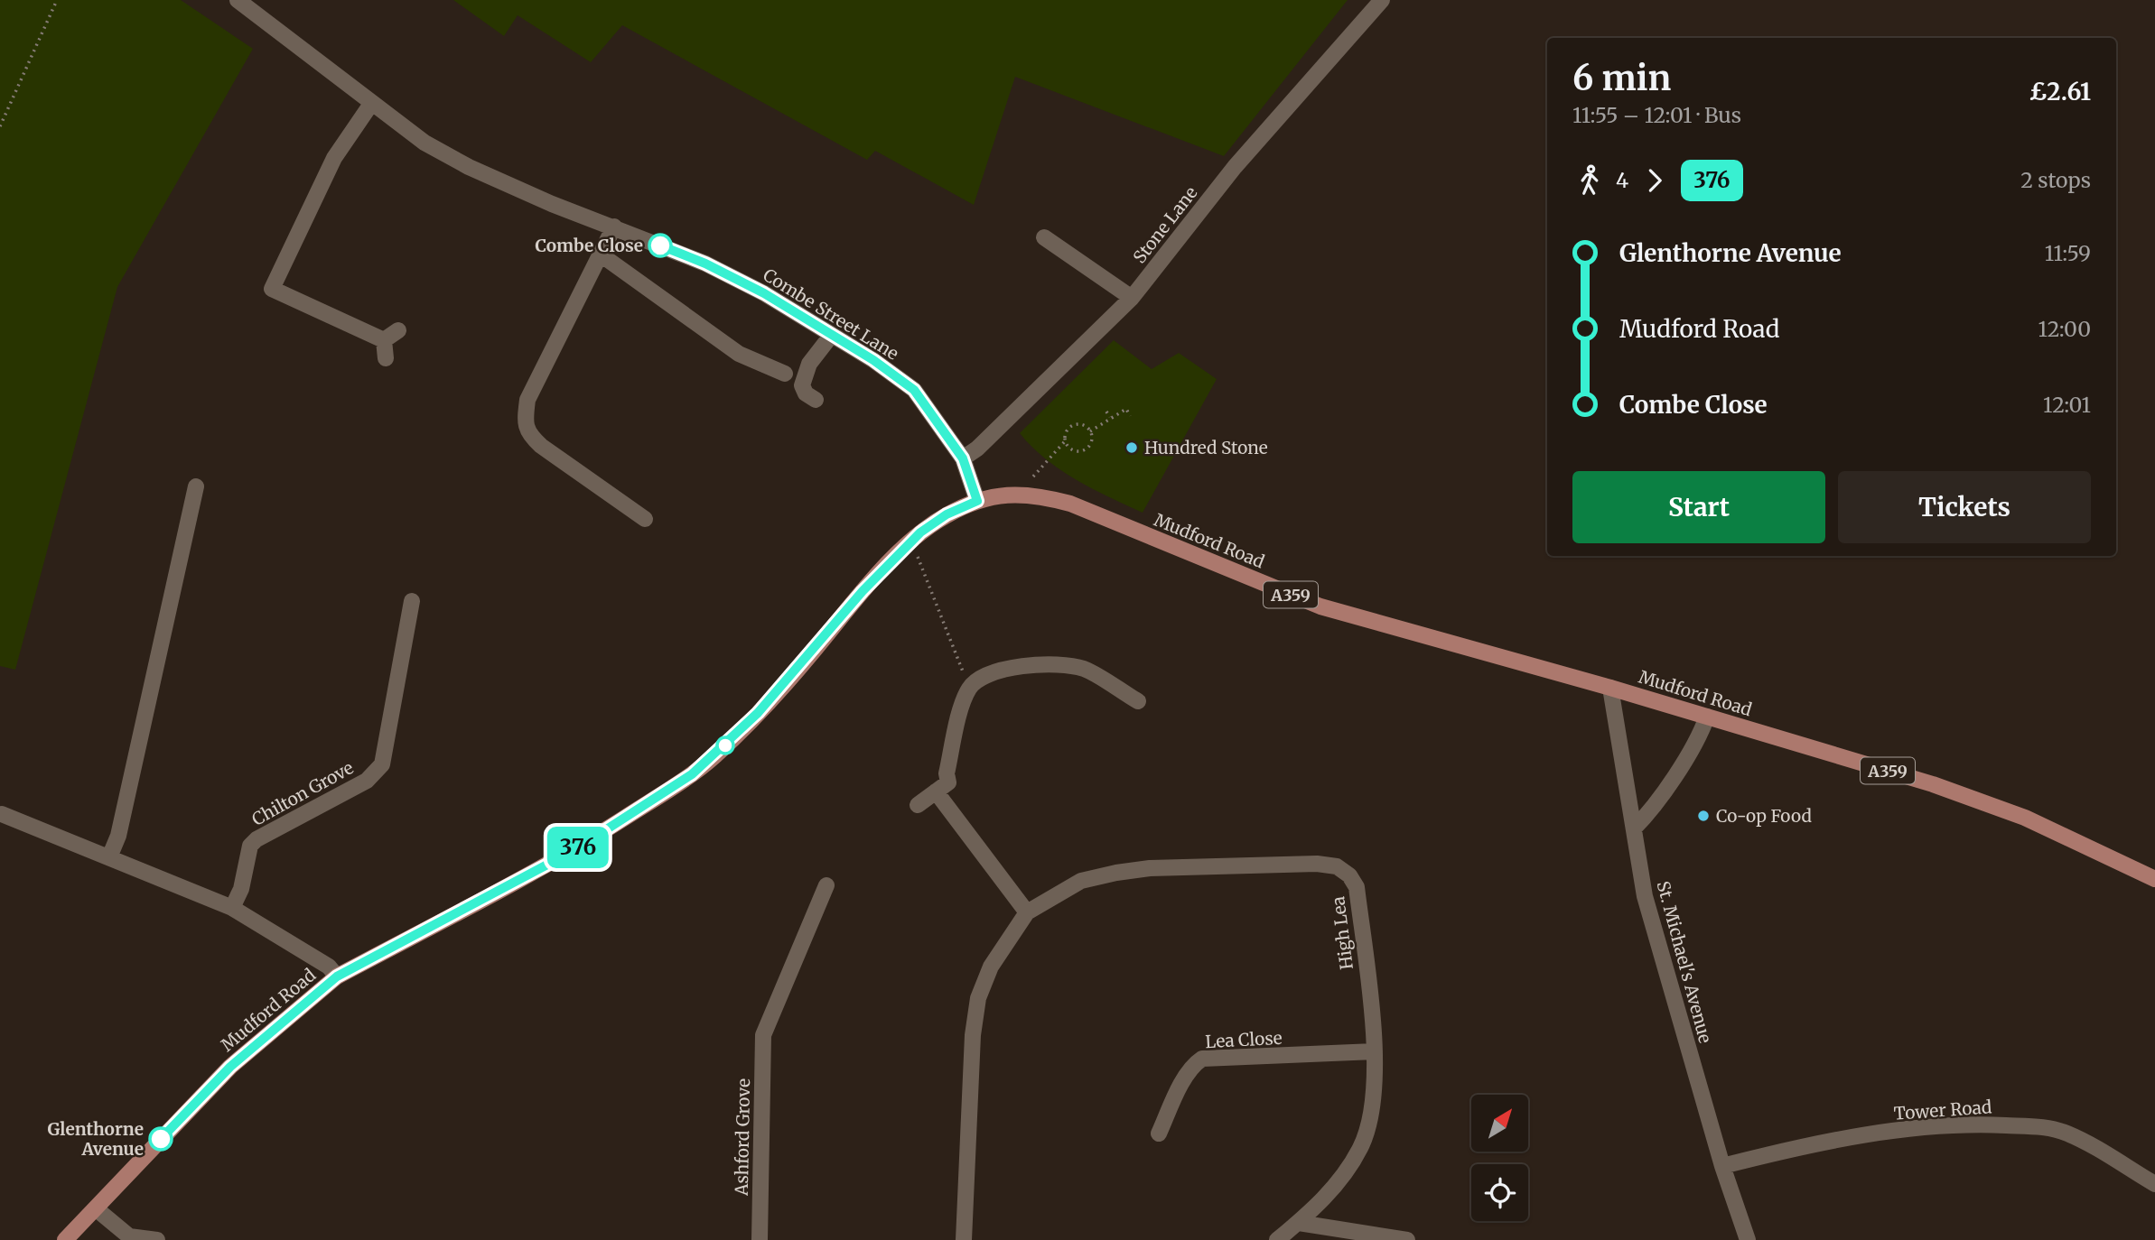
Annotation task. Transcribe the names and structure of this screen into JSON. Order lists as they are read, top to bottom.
{
  "streets": {
    "main road": ["Mudford Road", "A359"],
    "street": [
      "Stone Lane",
      "Combe Street Lane",
      "Chilton Grove",
      "High Lea",
      "St. Michael's Avenue",
      "Lea Close",
      "Tower Road",
      "Ashford Grove"
    ]
  },
  "crossings": [
    ["Stone Lane", "Combe Street Lane"],
    ["Combe Street Lane", "Mudford Road"],
    ["Mudford Road", "St. Michael's Avenue"],
    ["High Lea", "Lea Close"],
    ["St. Michael's Avenue", "Tower Road"]
  ],
  "places": [
    "Combe Close",
    "Hundred Stone",
    "Co-op Food",
    "Glenthorne Avenue"
  ],
  "lines": ["bus line 376"],
  "north": "top right",
  "page": {
    "on_map": "376",
    "heading": ["6 min", "11:55 – 12:01 · Bus", "£2.61"],
    "legs": ["4", "376", "2 stops"],
    "list": [
      {
        "name": "Glenthorne Avenue",
        "value": "11:59"
      },
      {
        "name": "Mudford Road",
        "value": "12:00"
      },
      {
        "name": "Combe Close",
        "value": "12:01"
      }
    ],
    "buttons": ["Start", "Tickets"]
  }
}
